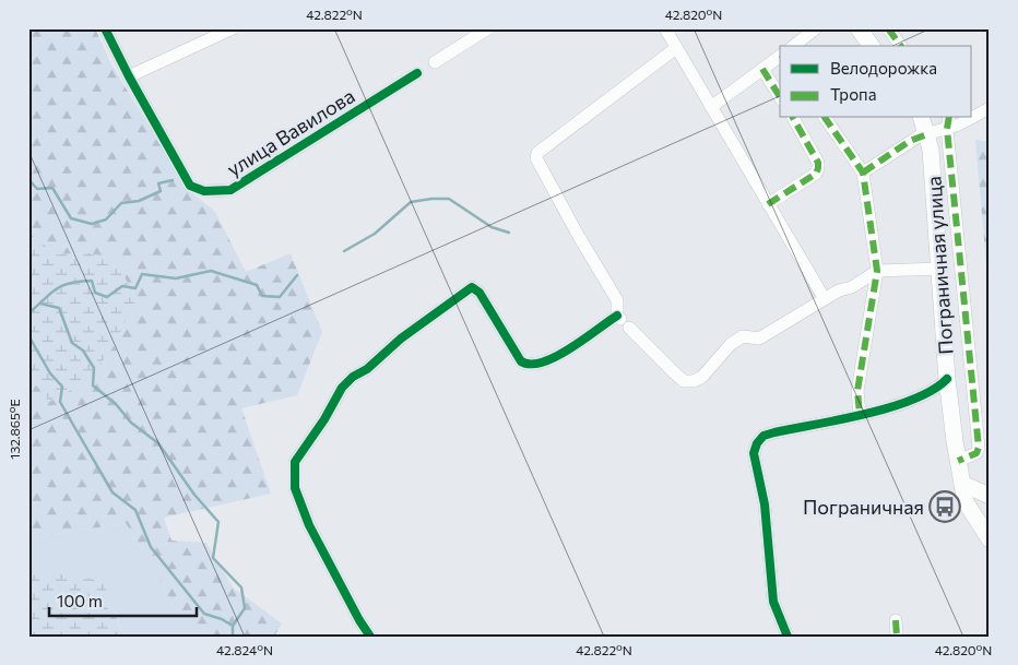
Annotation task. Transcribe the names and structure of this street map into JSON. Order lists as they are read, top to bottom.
{
  "streets": {
    "main road": ["Пограничная улица"],
    "street": ["улица Вавилова"]
  },
  "places": {
    "bus stop": ["Пограничная"]
  },
  "legend": ["Велодорожка", "Тропа"],
  "scale_bar": "100 m",
  "coordinates": [
    "42.822°N",
    "42.820°N",
    "132.865°E",
    "42.824°N"
  ]
}
